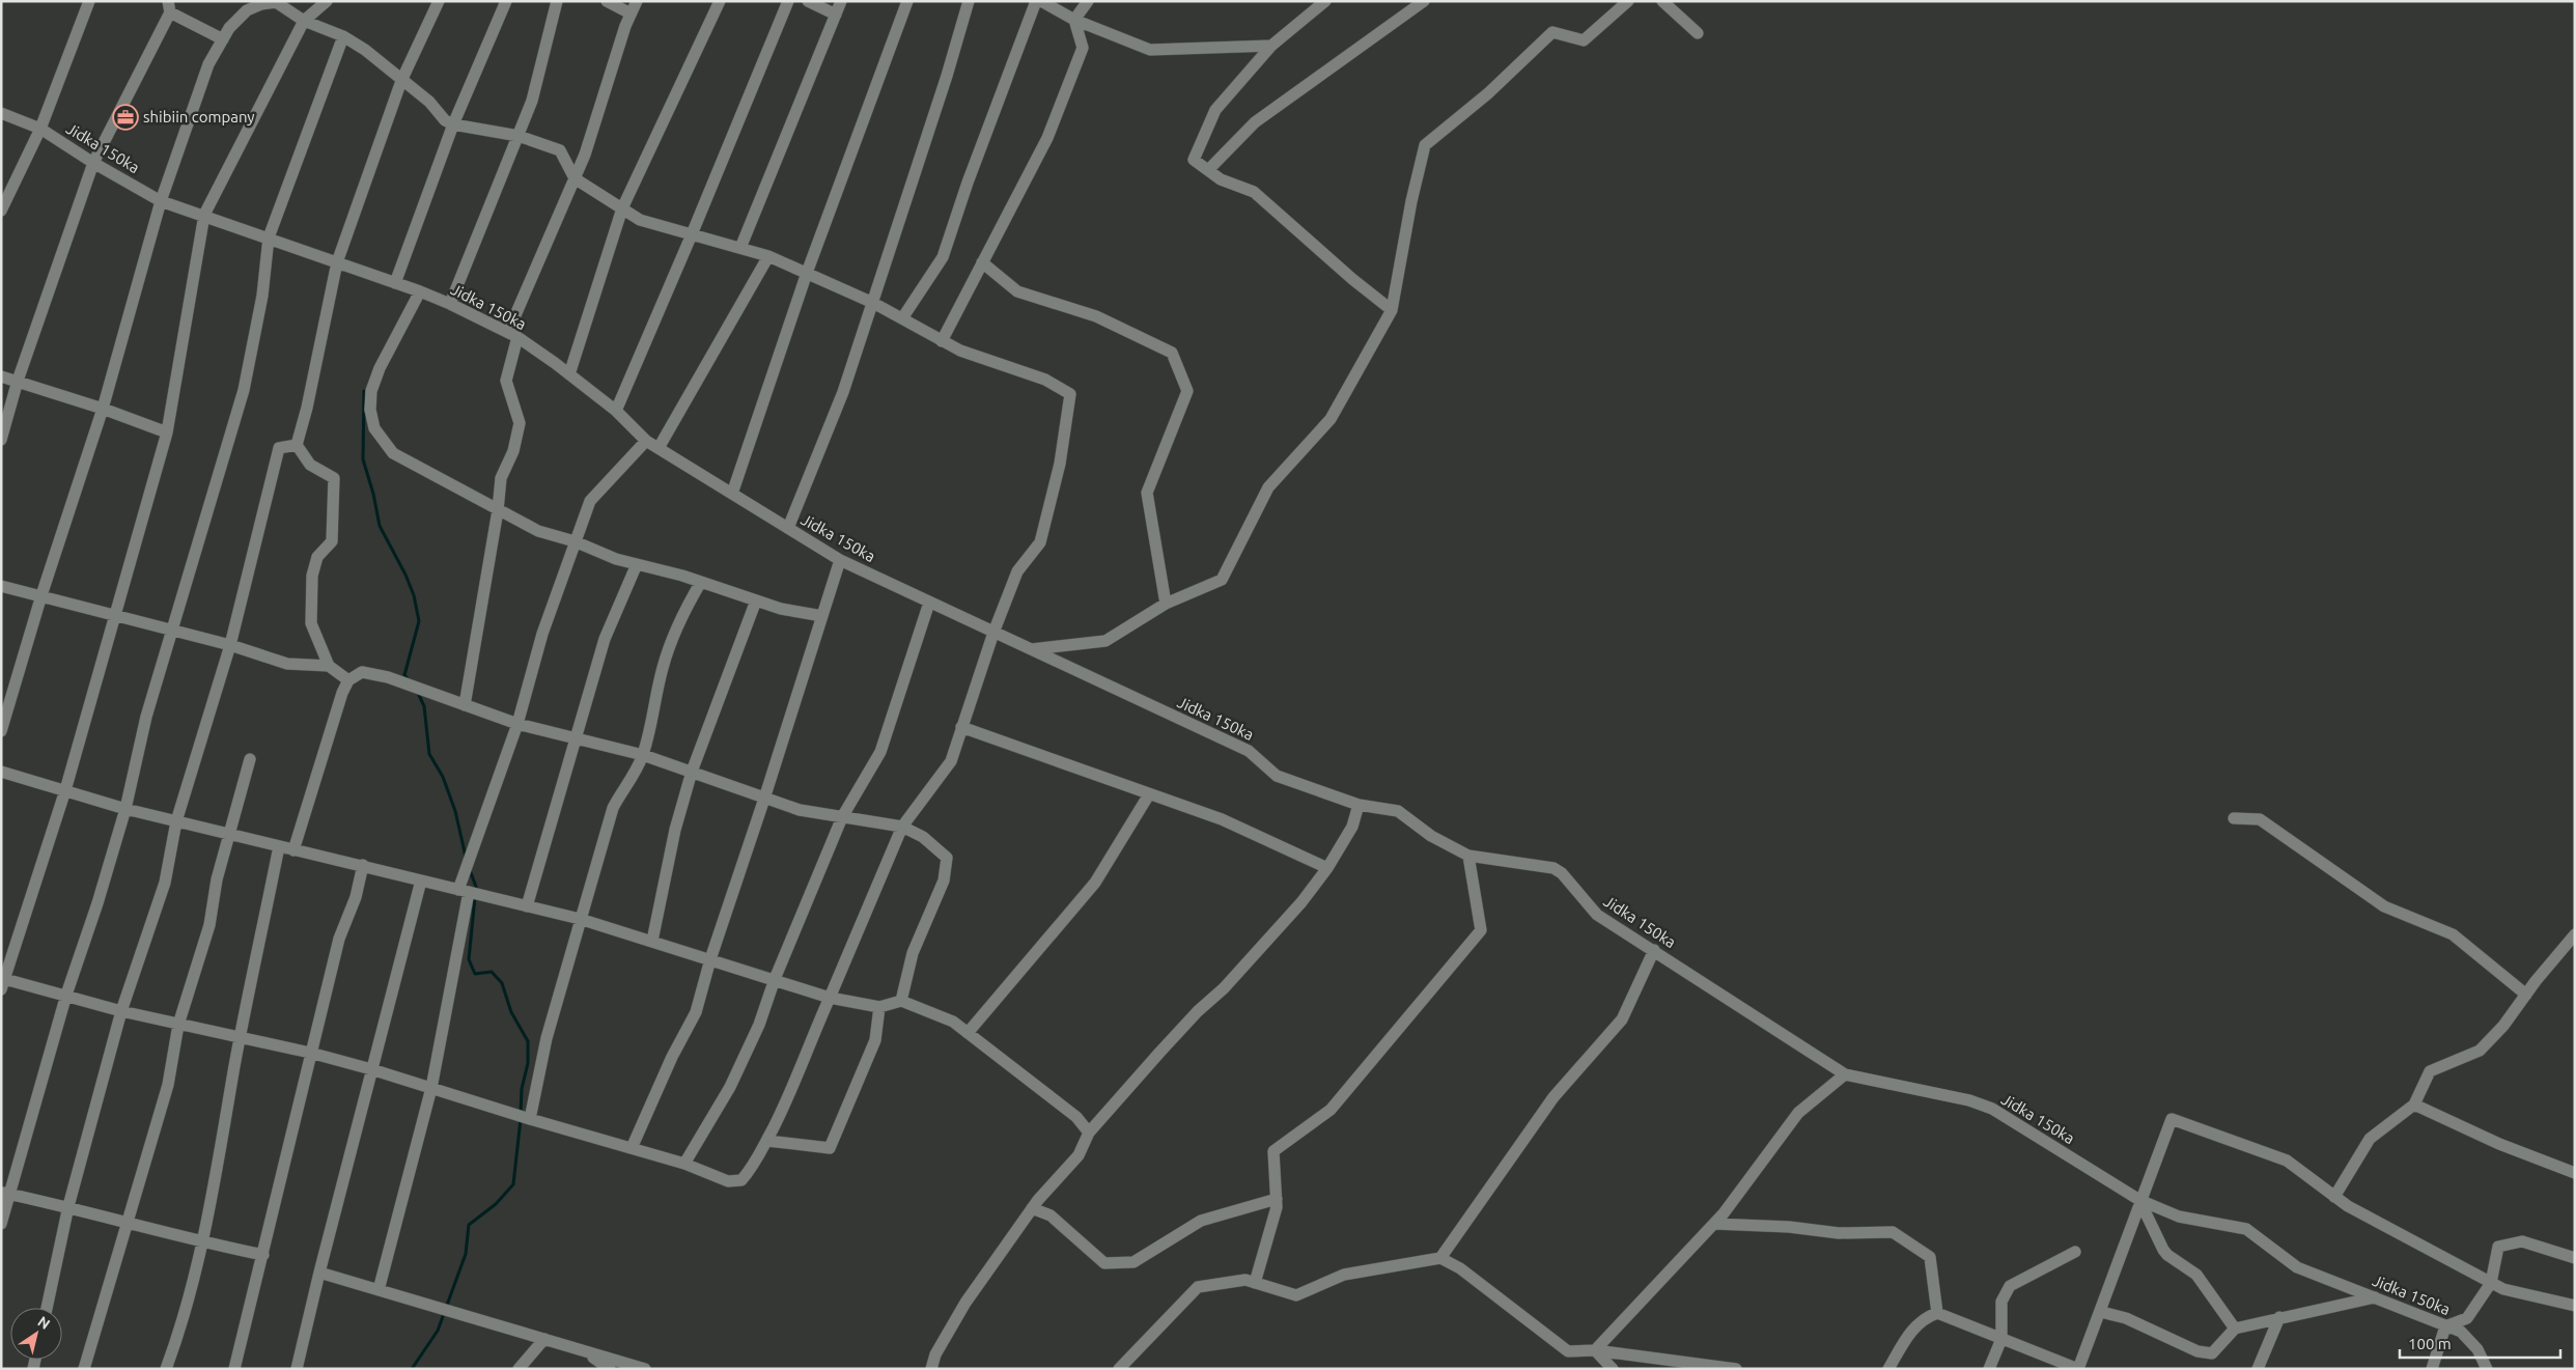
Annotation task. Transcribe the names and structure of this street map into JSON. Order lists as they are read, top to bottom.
{
  "streets": {
    "street": ["Jidka 150ka"]
  },
  "places": {
    "office": ["shibiin company"]
  },
  "scale_bar": "100 m",
  "north": "top right"
}
